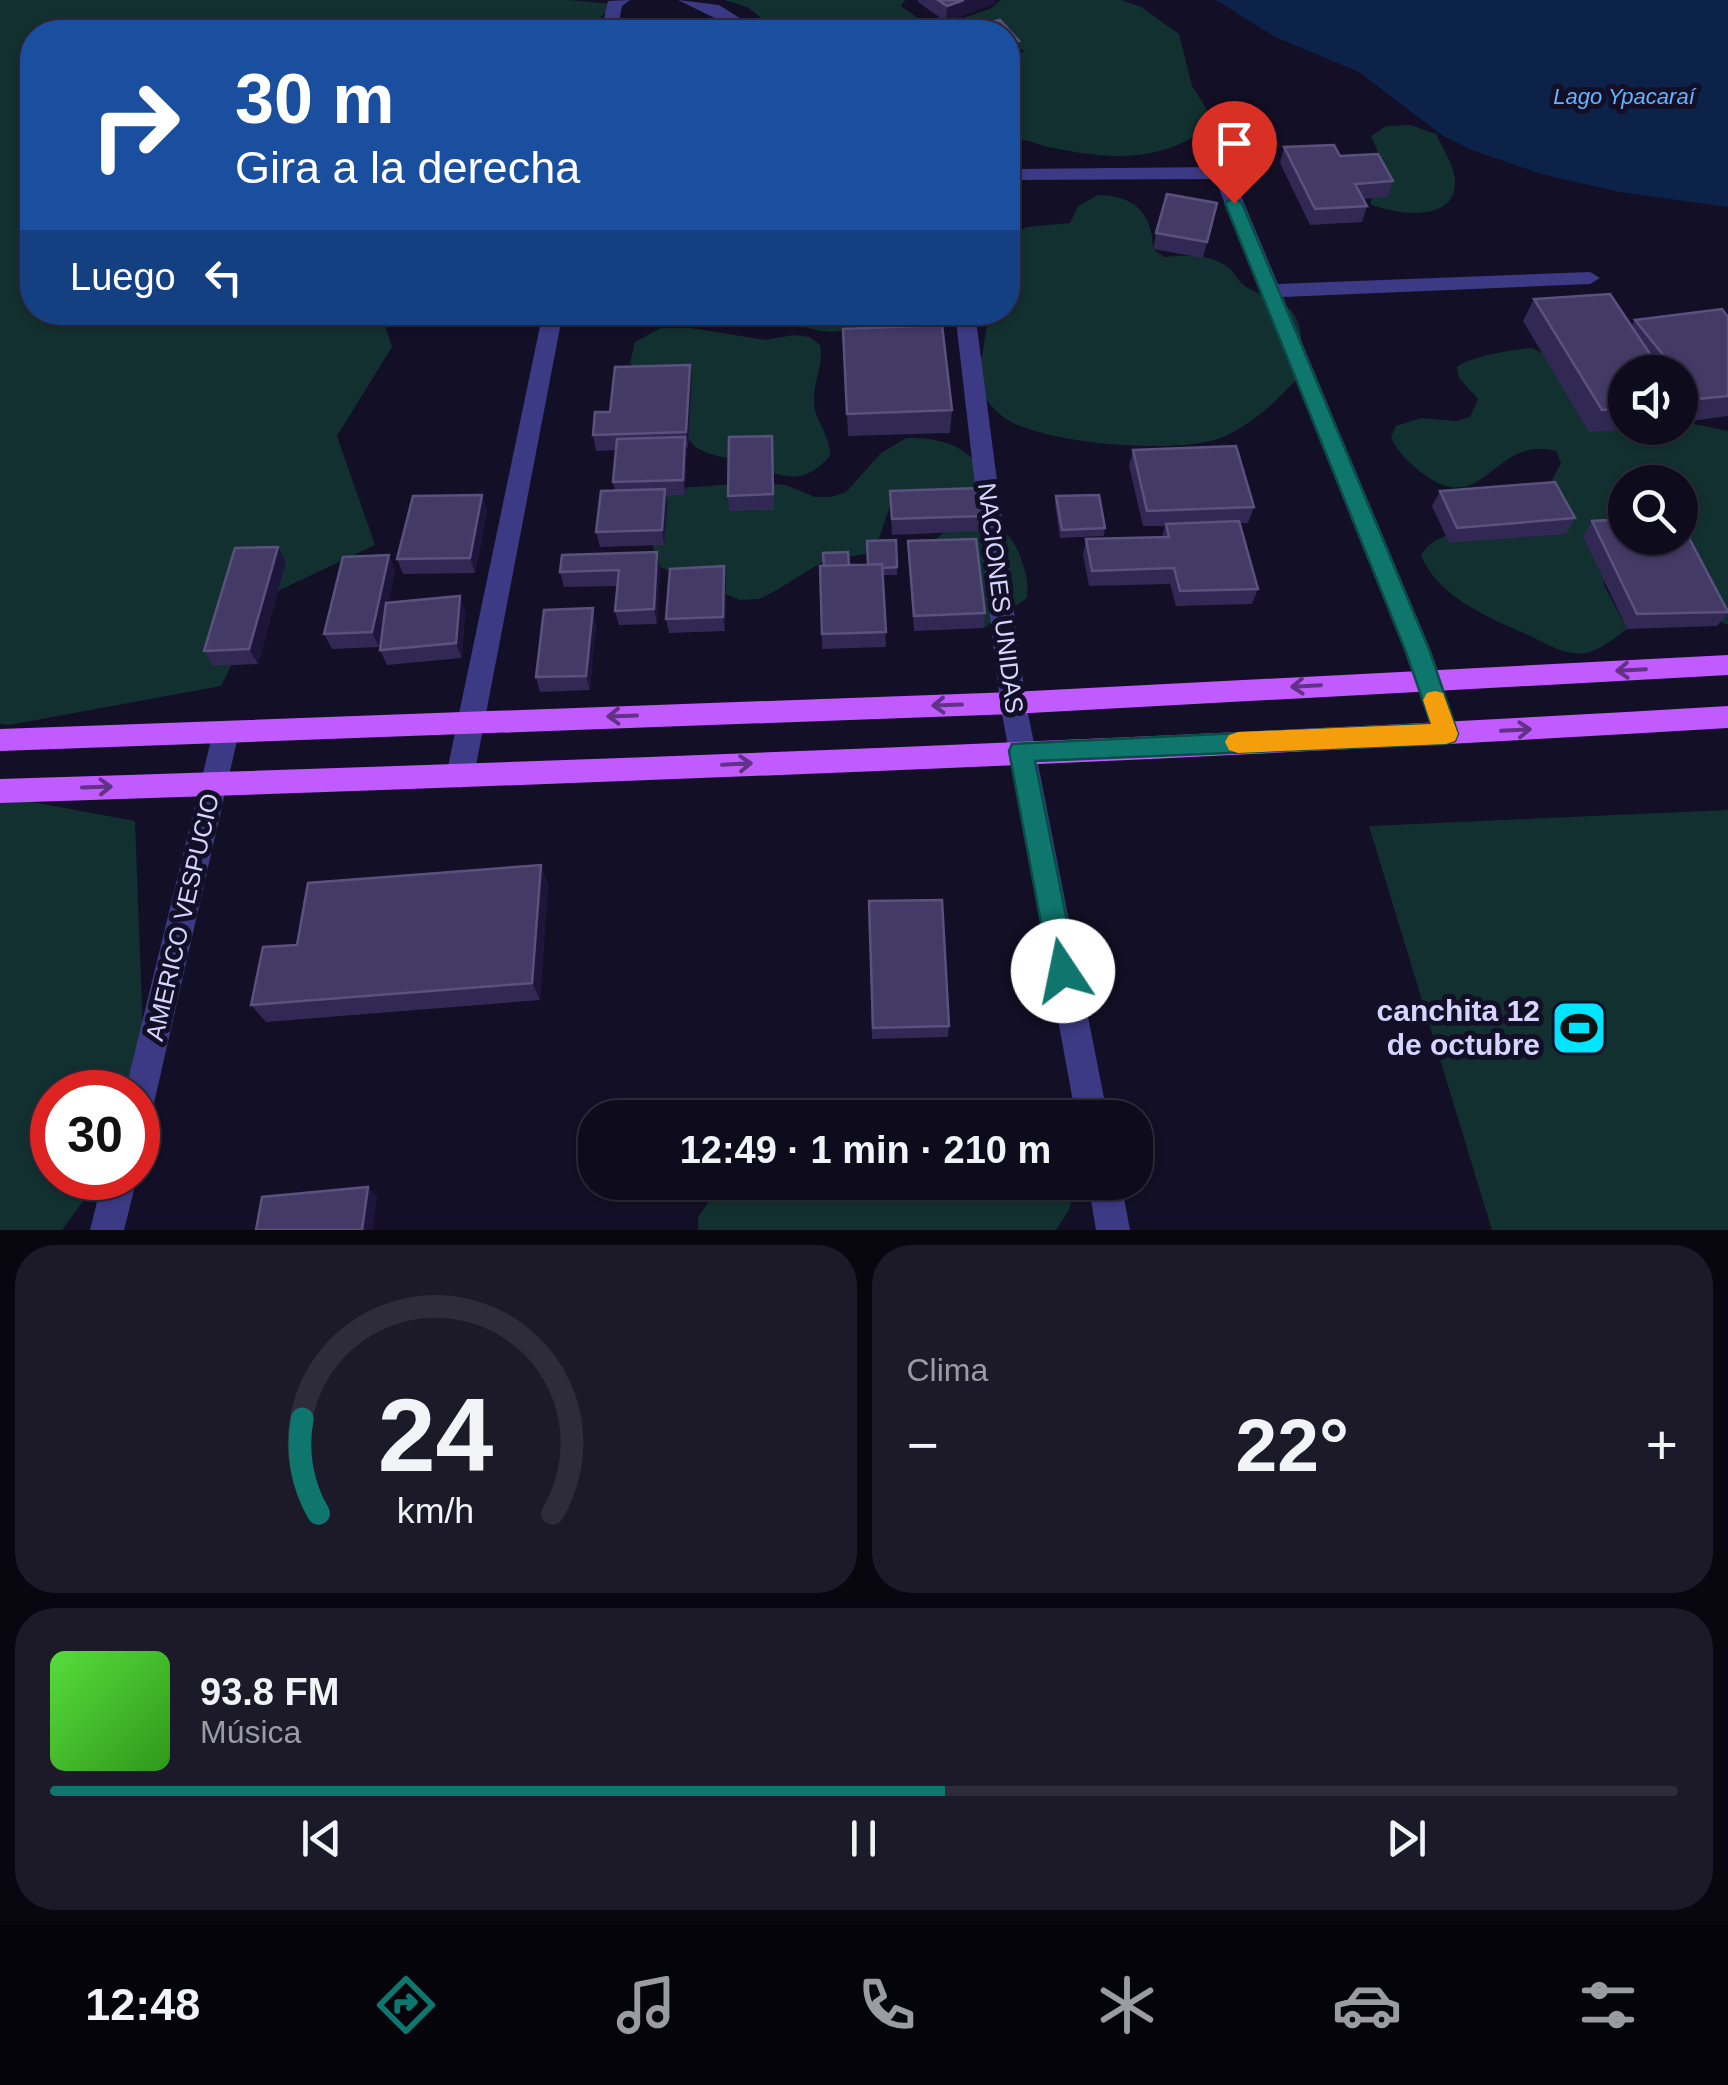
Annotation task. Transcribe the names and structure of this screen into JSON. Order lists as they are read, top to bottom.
{
  "streets": {
    "street": ["NACIONES UNIDAS", "AMERICO VESPUCIO"]
  },
  "water": ["Lago Ypacaraí"],
  "places": {
    "sports": ["canchita 12 de octubre"]
  },
  "page": {
    "turn": ["30 m", "Gira a la derecha"],
    "then": "Luego",
    "limit": "30",
    "trip": "12:49 · 1 min · 210 m",
    "tile": "Clima",
    "heat": ["−", "22°", "+"],
    "song": ["93.8 FM", "Música"],
    "tabs": "12:48",
    "gauge": ["24", "km/h"]
  }
}
